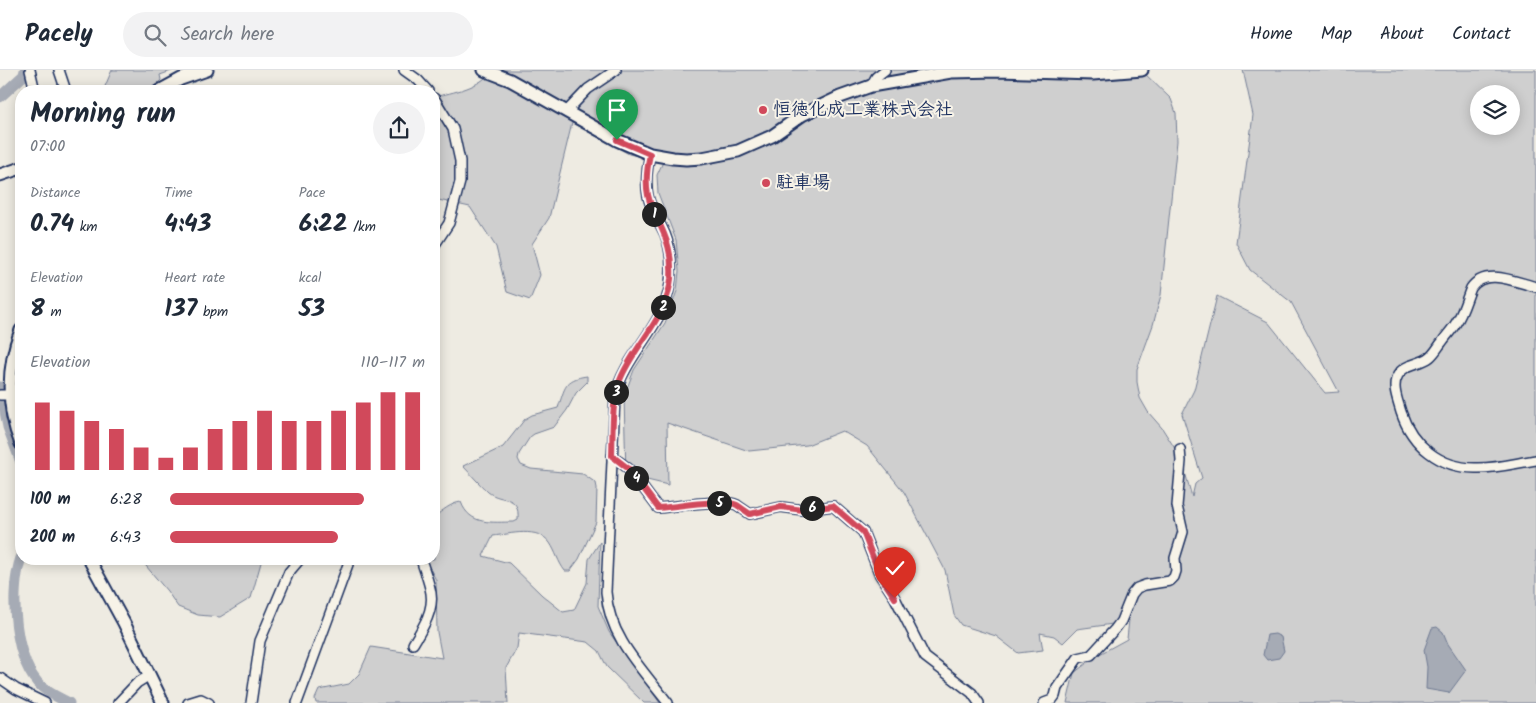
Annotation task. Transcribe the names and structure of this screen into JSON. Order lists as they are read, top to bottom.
{
  "places": ["恒徳化成工業株式会社", "駐車場"],
  "page": {
    "header": "Pacely",
    "search": "Search here",
    "nav": [
      "Home",
      "Map",
      "About",
      "Contact"
    ],
    "heading": ["Morning run", "07:00"],
    "stats": [
      ["Distance", "0.74 km"],
      ["Time", "4:43"],
      ["Pace", "6:22 /km"],
      ["Elevation", "8 m"],
      ["Heart rate", "137 bpm"],
      ["kcal", "53"]
    ],
    "pins": [
      "1",
      "2",
      "3",
      "4",
      "5",
      "6"
    ],
    "chart": ["Elevation", "110–117 m"],
    "list": [
      {
        "name": "100 m",
        "note": "6:28"
      },
      {
        "name": "200 m",
        "note": "6:43"
      }
    ]
  }
}
